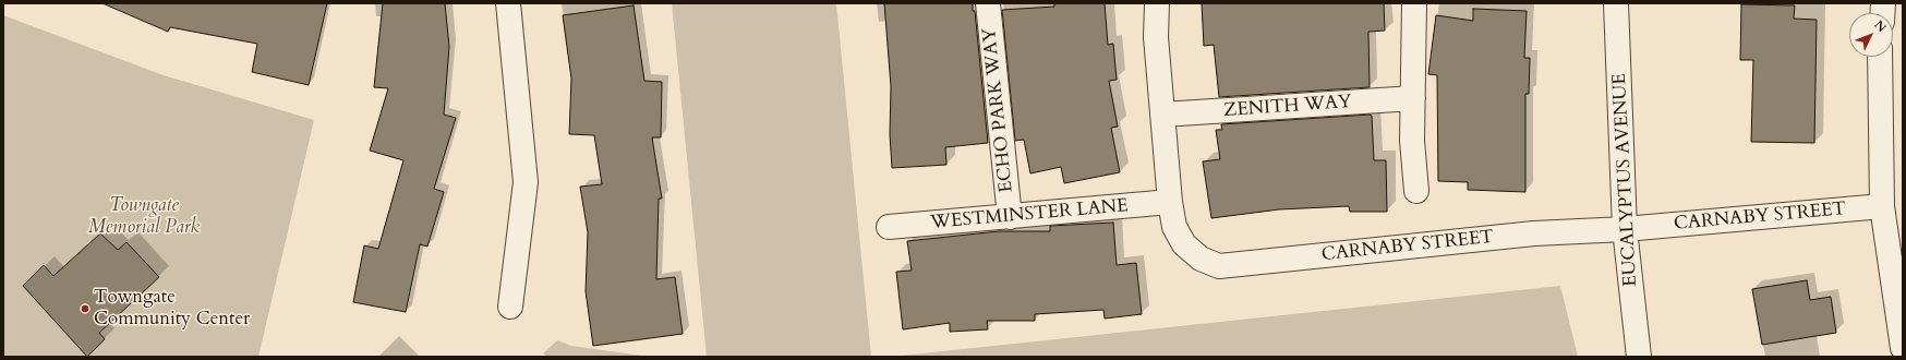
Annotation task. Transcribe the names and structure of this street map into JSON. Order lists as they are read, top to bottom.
{
  "streets": {
    "street": [
      "ZENITH WAY",
      "ECHO PARK WAY",
      "EUCALYPTUS AVENUE",
      "WESTMINSTER LANE",
      "CARNABY STREET"
    ]
  },
  "crossings": [
    ["ZENITH WAY", "CARNABY STREET"],
    ["ECHO PARK WAY", "WESTMINSTER LANE"],
    ["EUCALYPTUS AVENUE", "CARNABY STREET"],
    ["WESTMINSTER LANE", "CARNABY STREET"]
  ],
  "parks": ["Towngate Memorial Park"],
  "places": ["Towngate Community Center"],
  "north": "top right"
}
